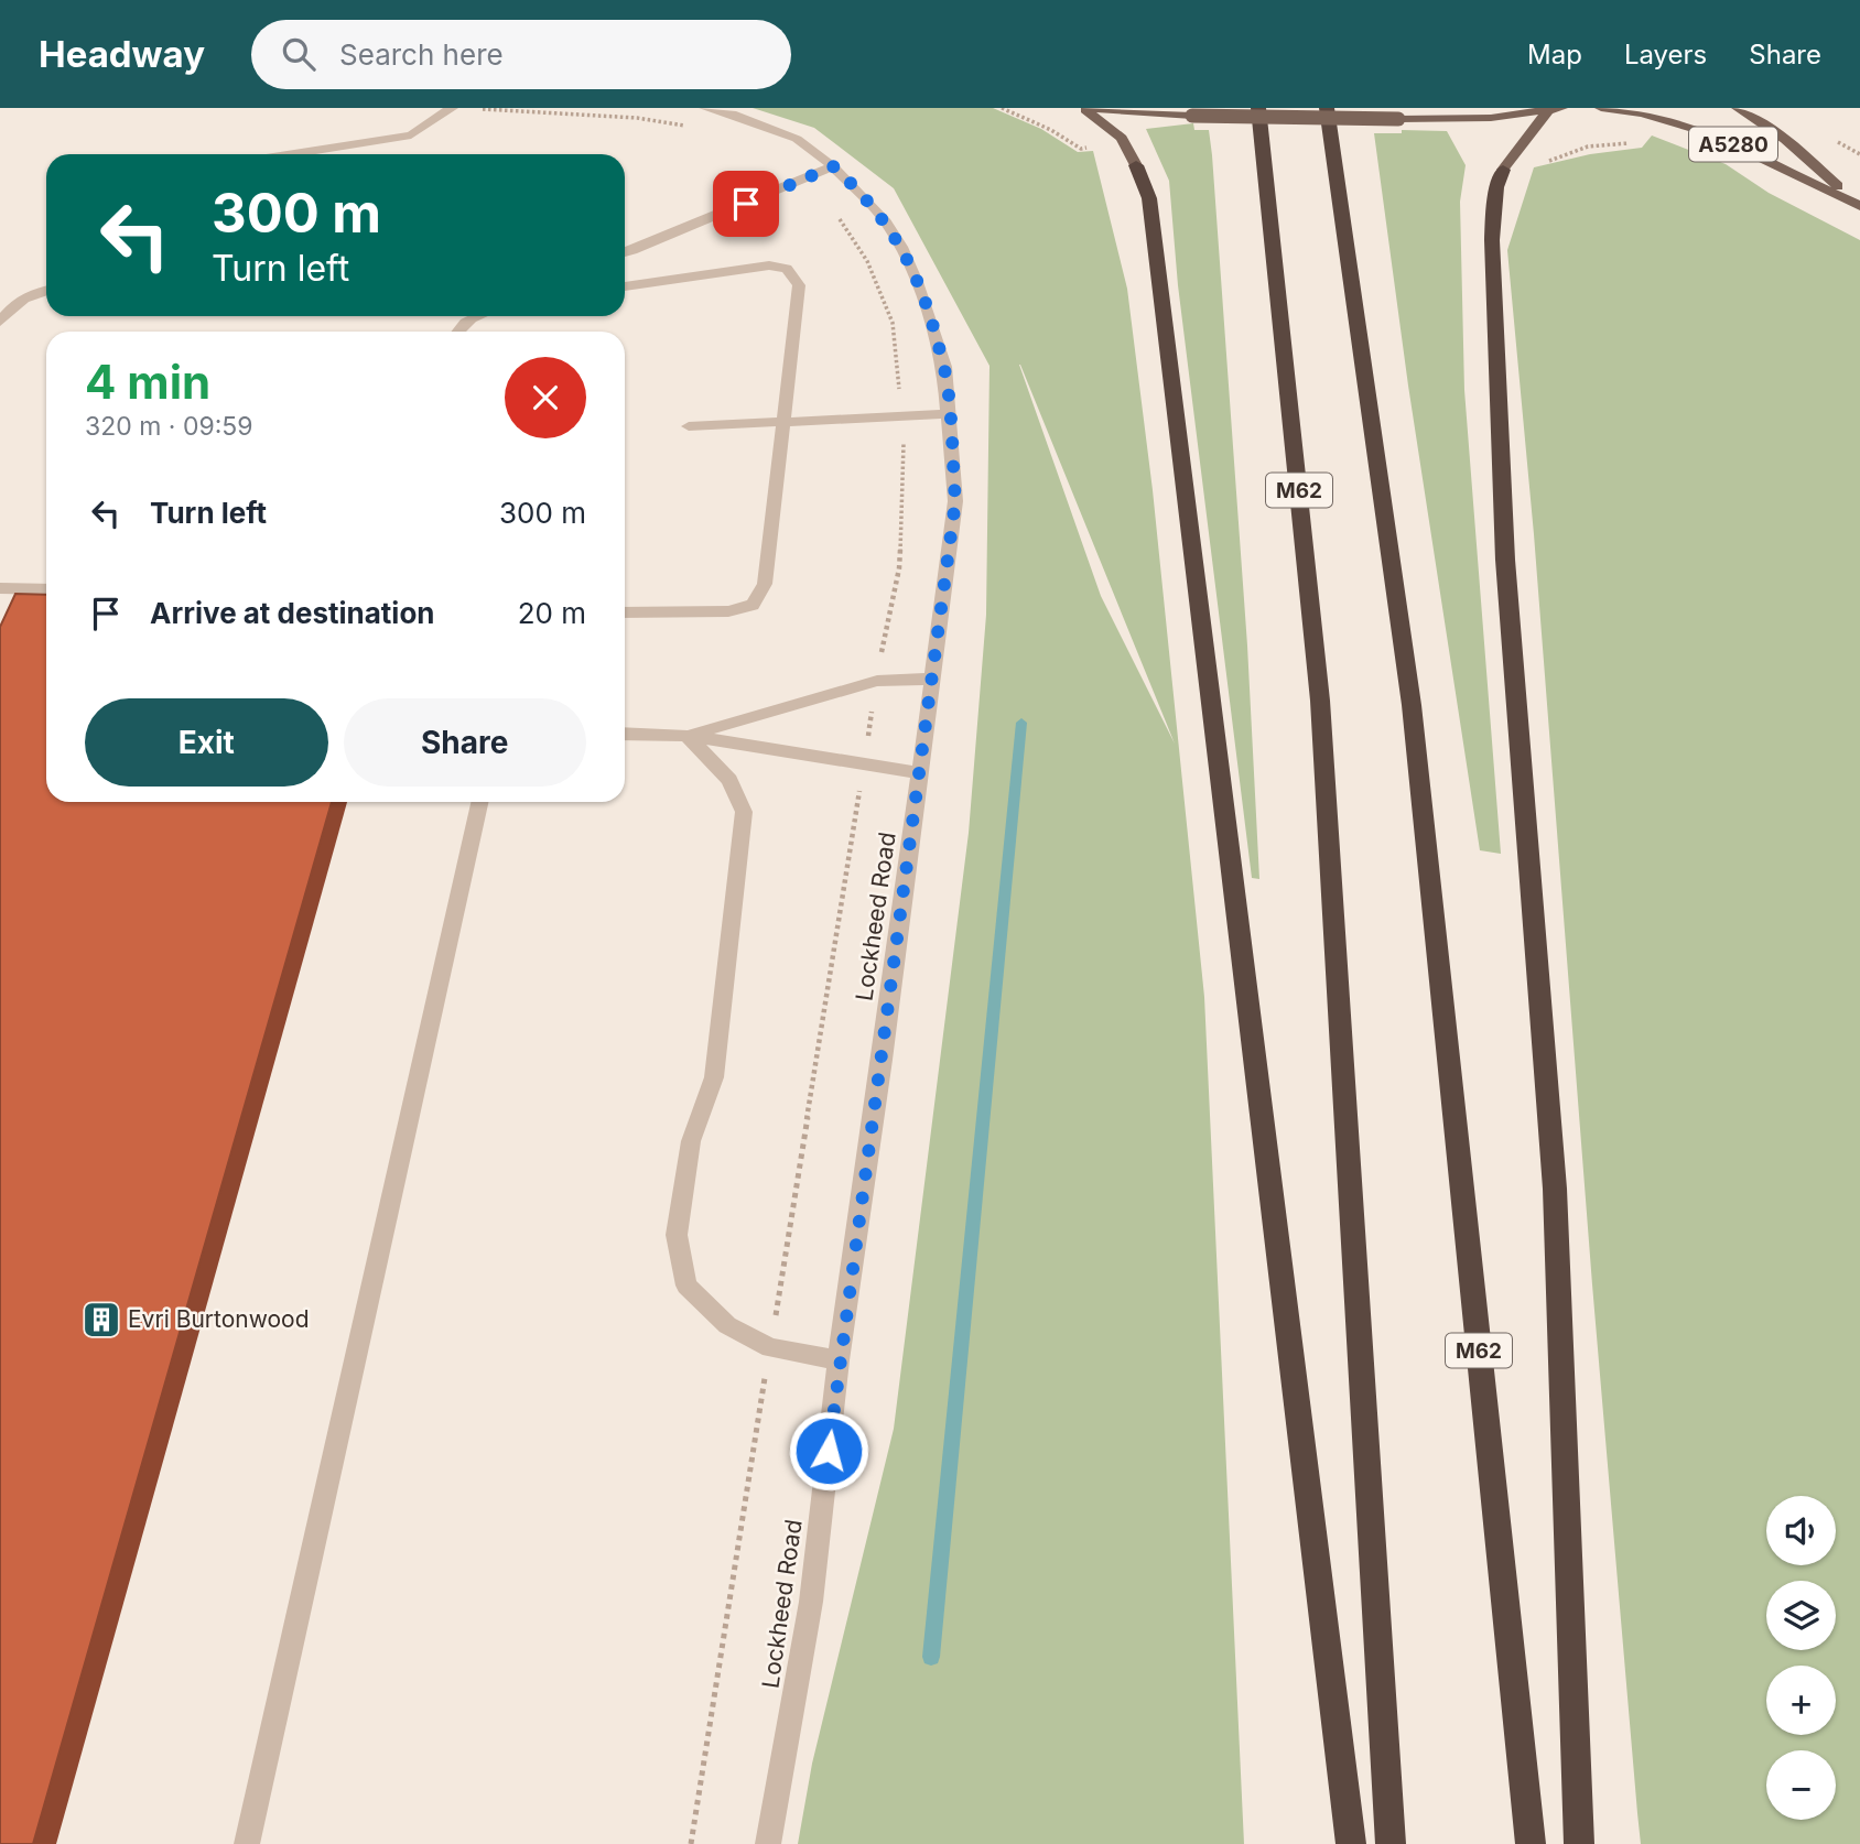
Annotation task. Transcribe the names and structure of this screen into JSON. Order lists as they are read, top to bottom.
{
  "streets": {
    "highway": ["M62"],
    "main road": ["A5280"],
    "street": ["Lockheed Road"]
  },
  "places": {
    "building": ["Evri Burtonwood"]
  },
  "page": {
    "header": "Headway",
    "search": "Search here",
    "nav": ["Map", "Layers", "Share"],
    "turn": ["300 m", "Turn left"],
    "heading": ["4 min", "320 m · 09:59"],
    "list": [
      {
        "name": "Turn left",
        "value": "300 m"
      },
      {
        "name": "Arrive at destination",
        "value": "20 m"
      }
    ],
    "buttons": ["Exit", "Share"],
    "map_buttons": ["+", "−"]
  }
}
